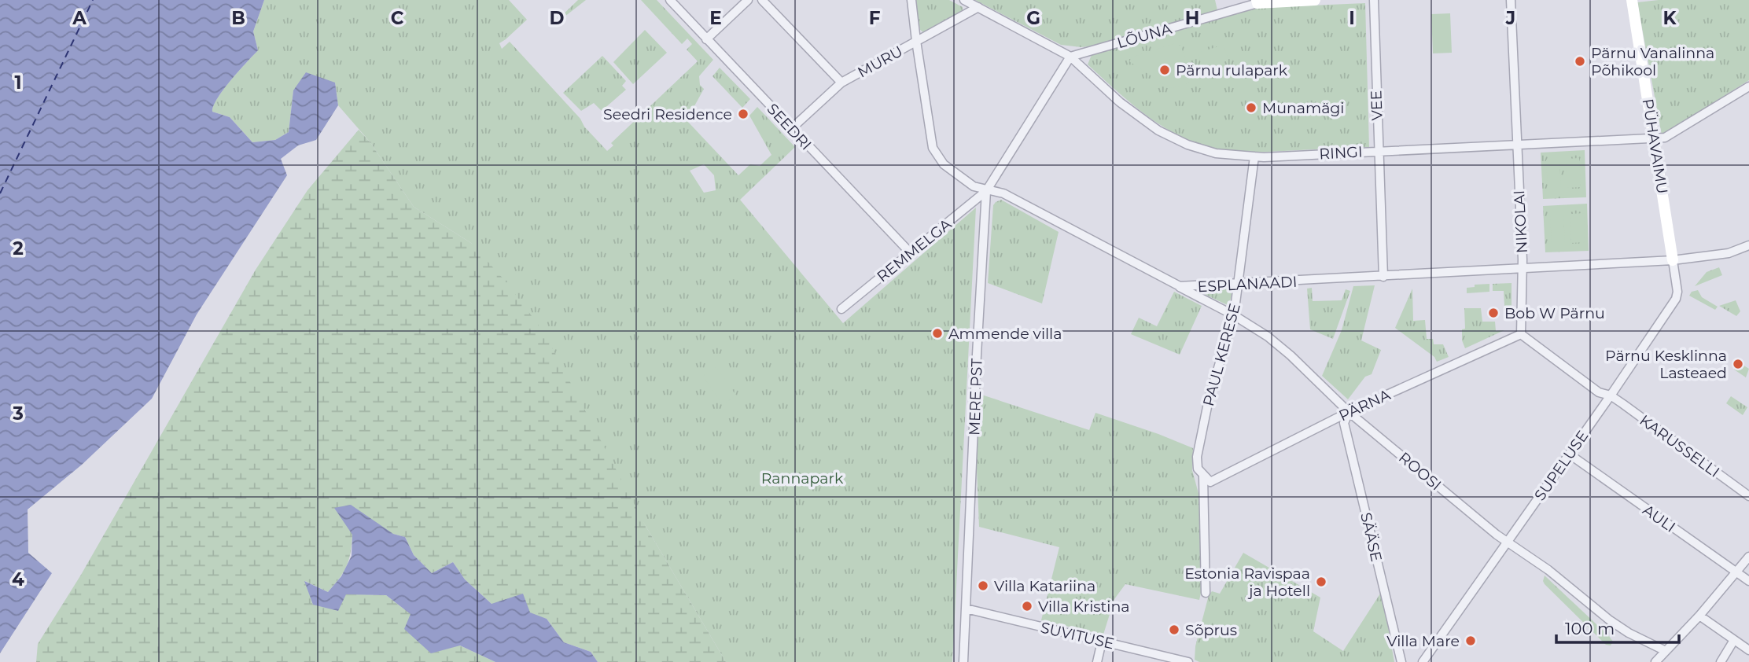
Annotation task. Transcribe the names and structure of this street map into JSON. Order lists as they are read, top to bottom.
{
  "streets": {
    "street": [
      "LÕUNA",
      "MURU",
      "VEE",
      "SEEDRI",
      "PÜHAVAIMU",
      "RINGI",
      "NIKOLAI",
      "REMMELGA",
      "ESPLANAADI",
      "PAUL KERESE",
      "MERE PST",
      "PÄRNA",
      "KARUSSELLI",
      "SUPELUSE",
      "ROOSI",
      "AULI",
      "SÄÄSE",
      "SUVITUSE"
    ]
  },
  "crossings": [
    ["LÕUNA", "RINGI"],
    ["LÕUNA", "MERE PST"],
    ["MURU", "SEEDRI"],
    ["MURU", "RINGI"],
    ["MURU", "ESPLANAADI"],
    ["VEE", "RINGI"],
    ["VEE", "ESPLANAADI"],
    ["SEEDRI", "REMMELGA"],
    ["PÜHAVAIMU", "RINGI"],
    ["PÜHAVAIMU", "ESPLANAADI"],
    ["PÜHAVAIMU", "SUPELUSE"],
    ["RINGI", "NIKOLAI"],
    ["RINGI", "PAUL KERESE"],
    ["RINGI", "MERE PST"],
    ["NIKOLAI", "ESPLANAADI"],
    ["NIKOLAI", "PÄRNA"],
    ["REMMELGA", "ESPLANAADI"],
    ["REMMELGA", "MERE PST"],
    ["ESPLANAADI", "PAUL KERESE"],
    ["ESPLANAADI", "MERE PST"],
    ["ESPLANAADI", "SUPELUSE"],
    ["ESPLANAADI", "ROOSI"],
    ["PAUL KERESE", "PÄRNA"],
    ["PAUL KERESE", "ROOSI"],
    ["MERE PST", "SUVITUSE"],
    ["PÄRNA", "ROOSI"],
    ["PÄRNA", "SÄÄSE"],
    ["KARUSSELLI", "SUPELUSE"],
    ["SUPELUSE", "ROOSI"],
    ["SUPELUSE", "AULI"],
    ["ROOSI", "SÄÄSE"]
  ],
  "parks": ["Rannapark"],
  "places": [
    "Pärnu Vanalinna Põhikool",
    "Pärnu rulapark",
    "Munamägi",
    "Seedri Residence",
    "Bob W Pärnu",
    "Ammende villa",
    "Pärnu Kesklinna Lasteaed",
    "Estonia Ravispaa ja Hotell",
    "Villa Katariina",
    "Villa Kristina",
    "Sõprus",
    "Villa Mare"
  ],
  "scale_bar": "100 m",
  "grid": {
    "columns": [
      "A",
      "B",
      "C",
      "D",
      "E",
      "F",
      "G",
      "H",
      "I",
      "J",
      "K"
    ],
    "rows": [
      "1",
      "2",
      "3",
      "4"
    ]
  }
}
